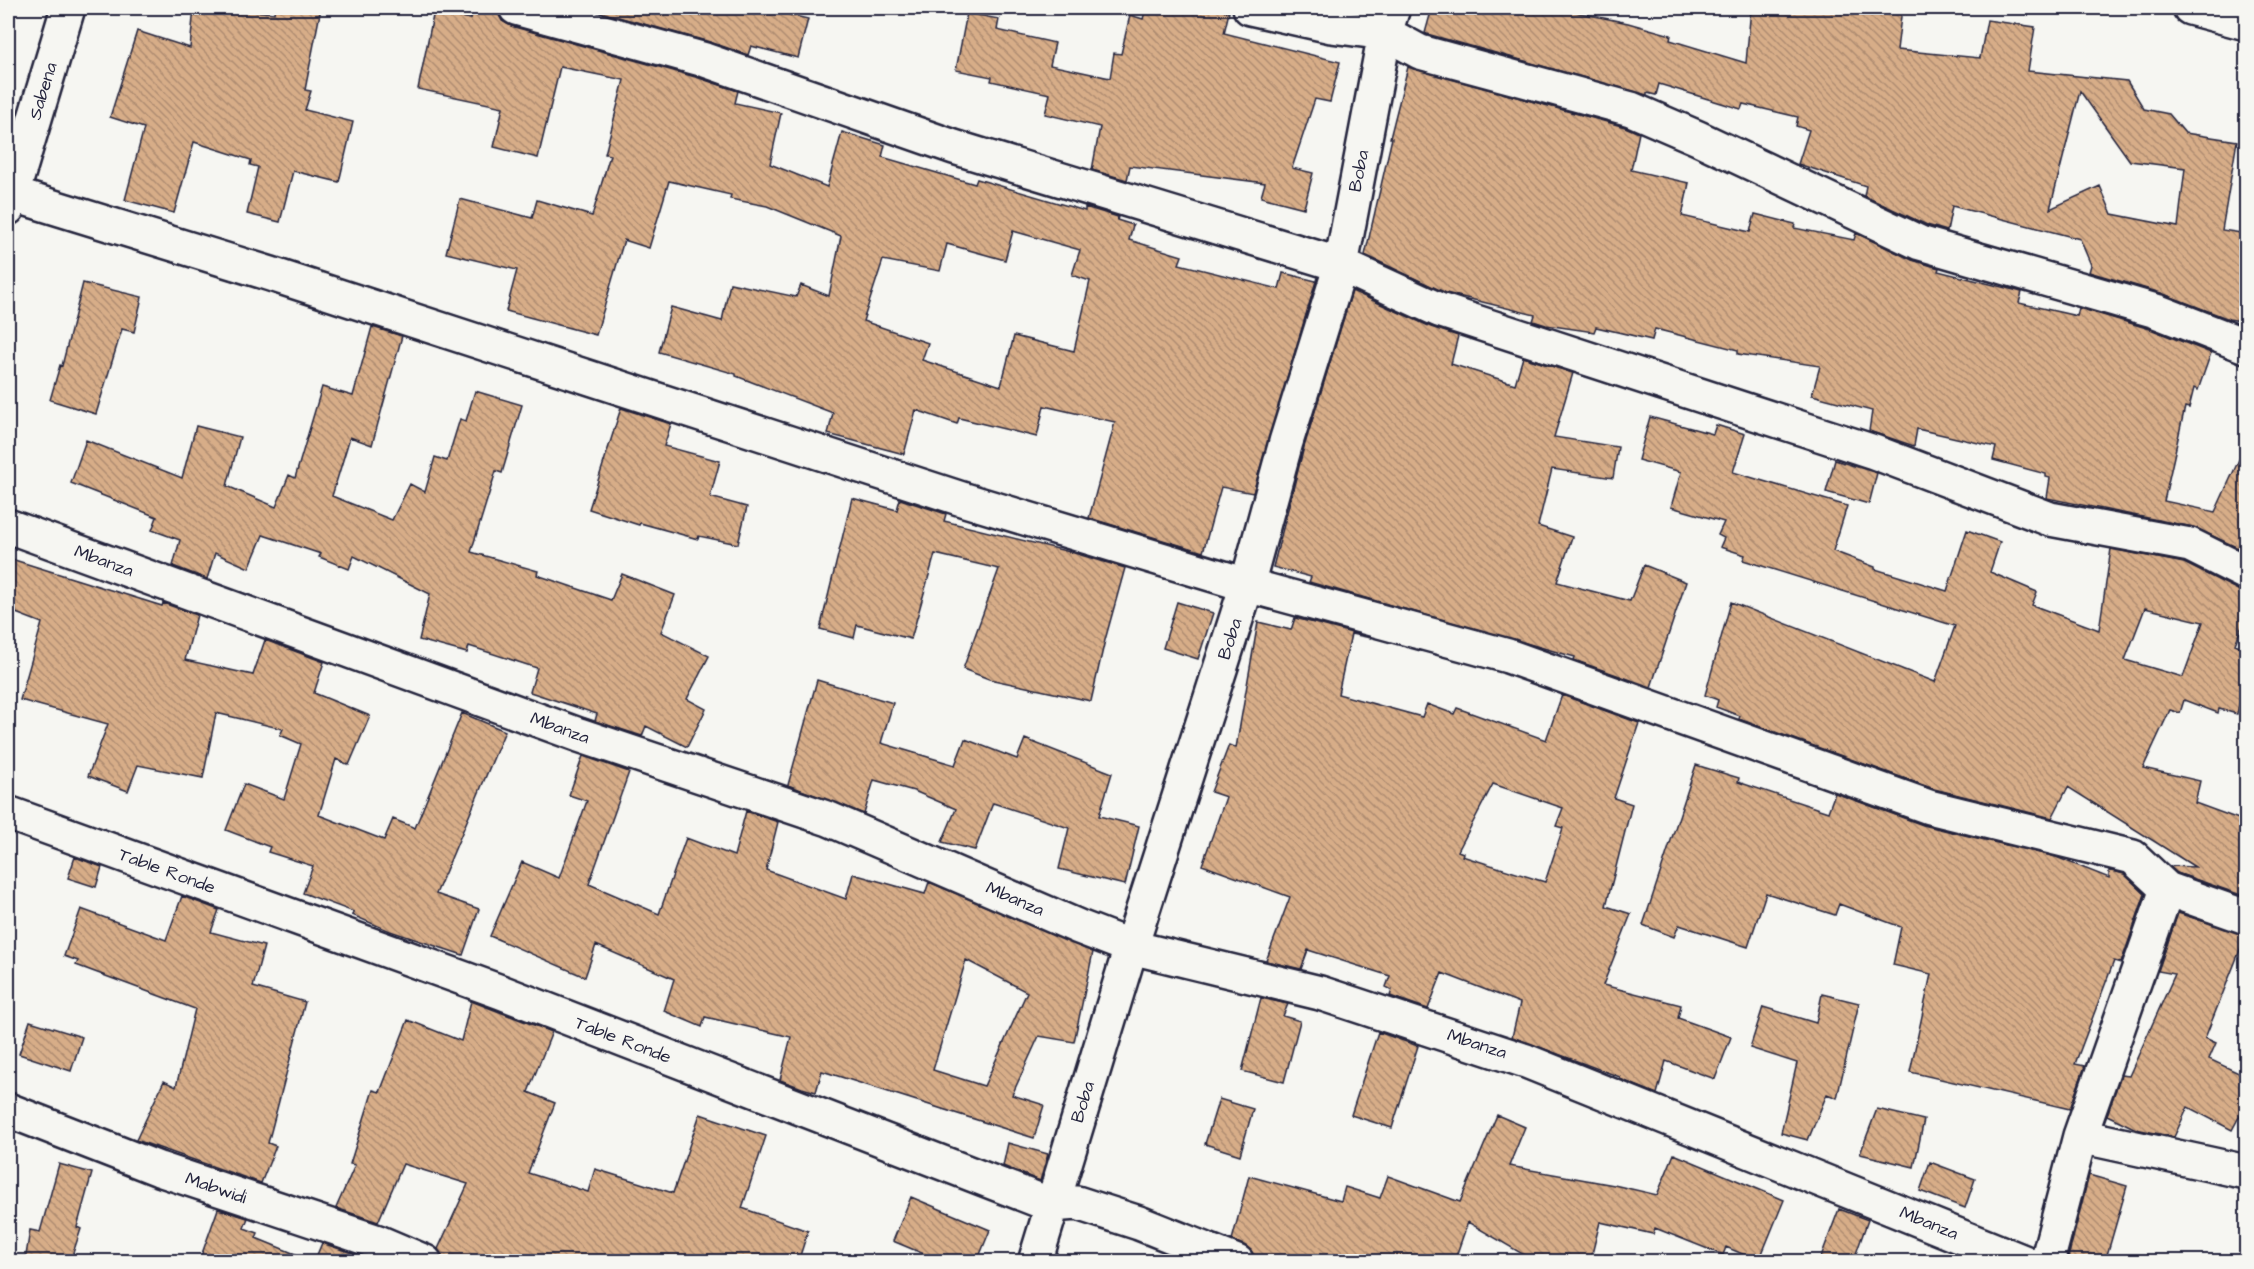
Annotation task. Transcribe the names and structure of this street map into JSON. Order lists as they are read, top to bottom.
{
  "streets": {
    "street": [
      "Sabena",
      "Boba",
      "Mbanza",
      "Table Ronde",
      "Mabwidi"
    ]
  },
  "crossings": [
    ["Boba", "Mbanza"],
    ["Boba", "Table Ronde"]
  ]
}
